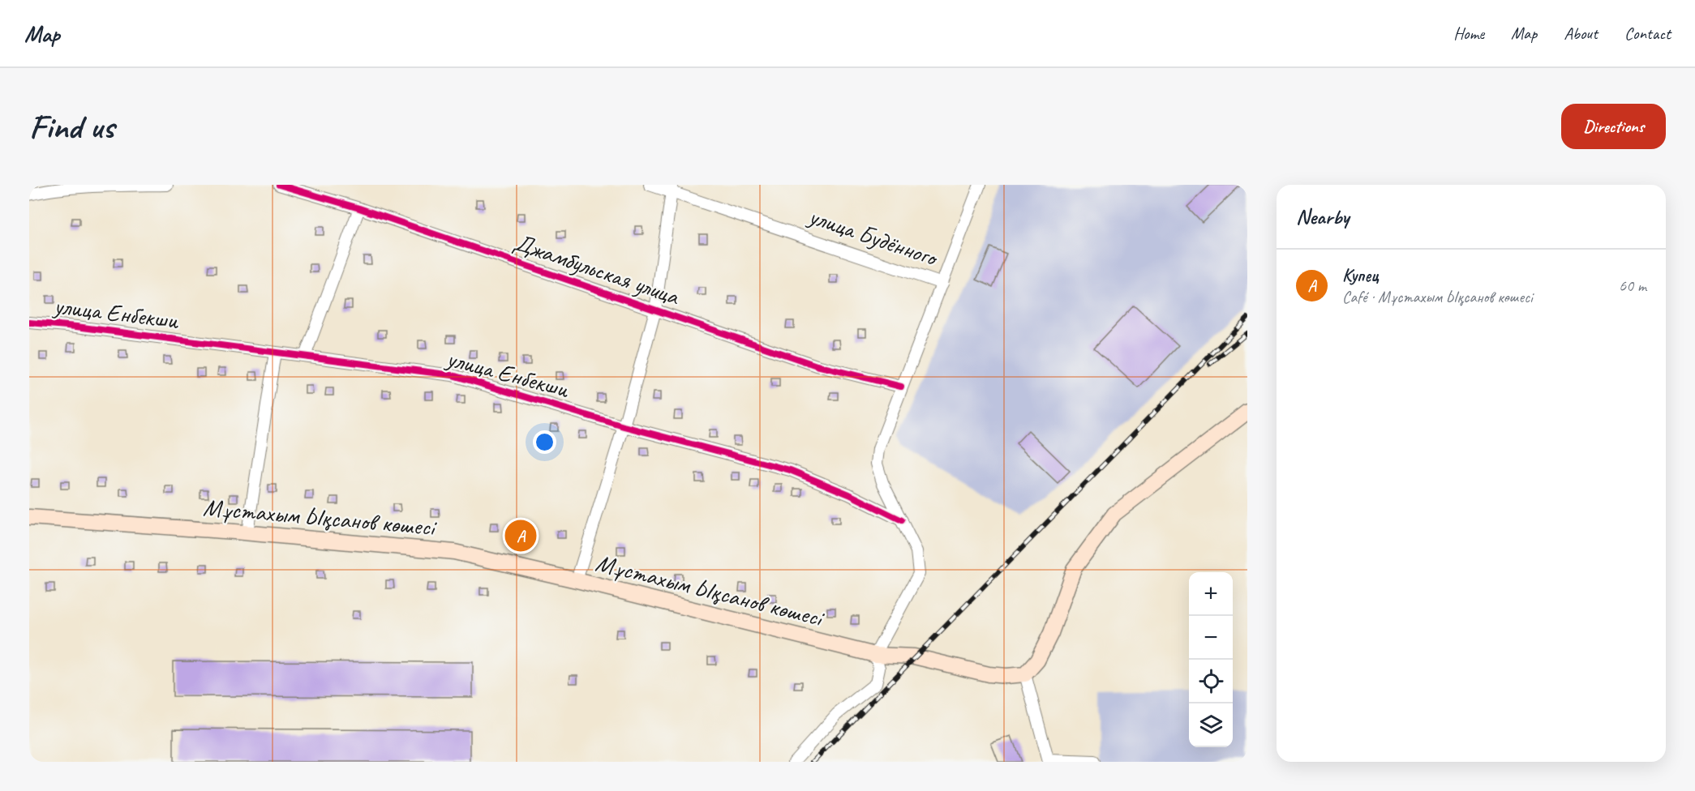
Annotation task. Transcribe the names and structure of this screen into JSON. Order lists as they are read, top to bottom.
{
  "streets": {
    "main road": ["Мұстахым Ықсанов көшесі"],
    "street": ["улица Будённого", "Джамбульская улица", "улица Енбекши"]
  },
  "page": {
    "header": "Map",
    "nav": [
      "Home",
      "Map",
      "About",
      "Contact"
    ],
    "buttons": "Directions",
    "title": "Find us",
    "heading": "Nearby",
    "list": [
      {
        "mark": "A",
        "name": "Купец",
        "note": "Café · Мұстахым Ықсанов көшесі",
        "value": "60 m"
      }
    ],
    "pins": "A",
    "map_buttons": ["+", "−"]
  }
}
